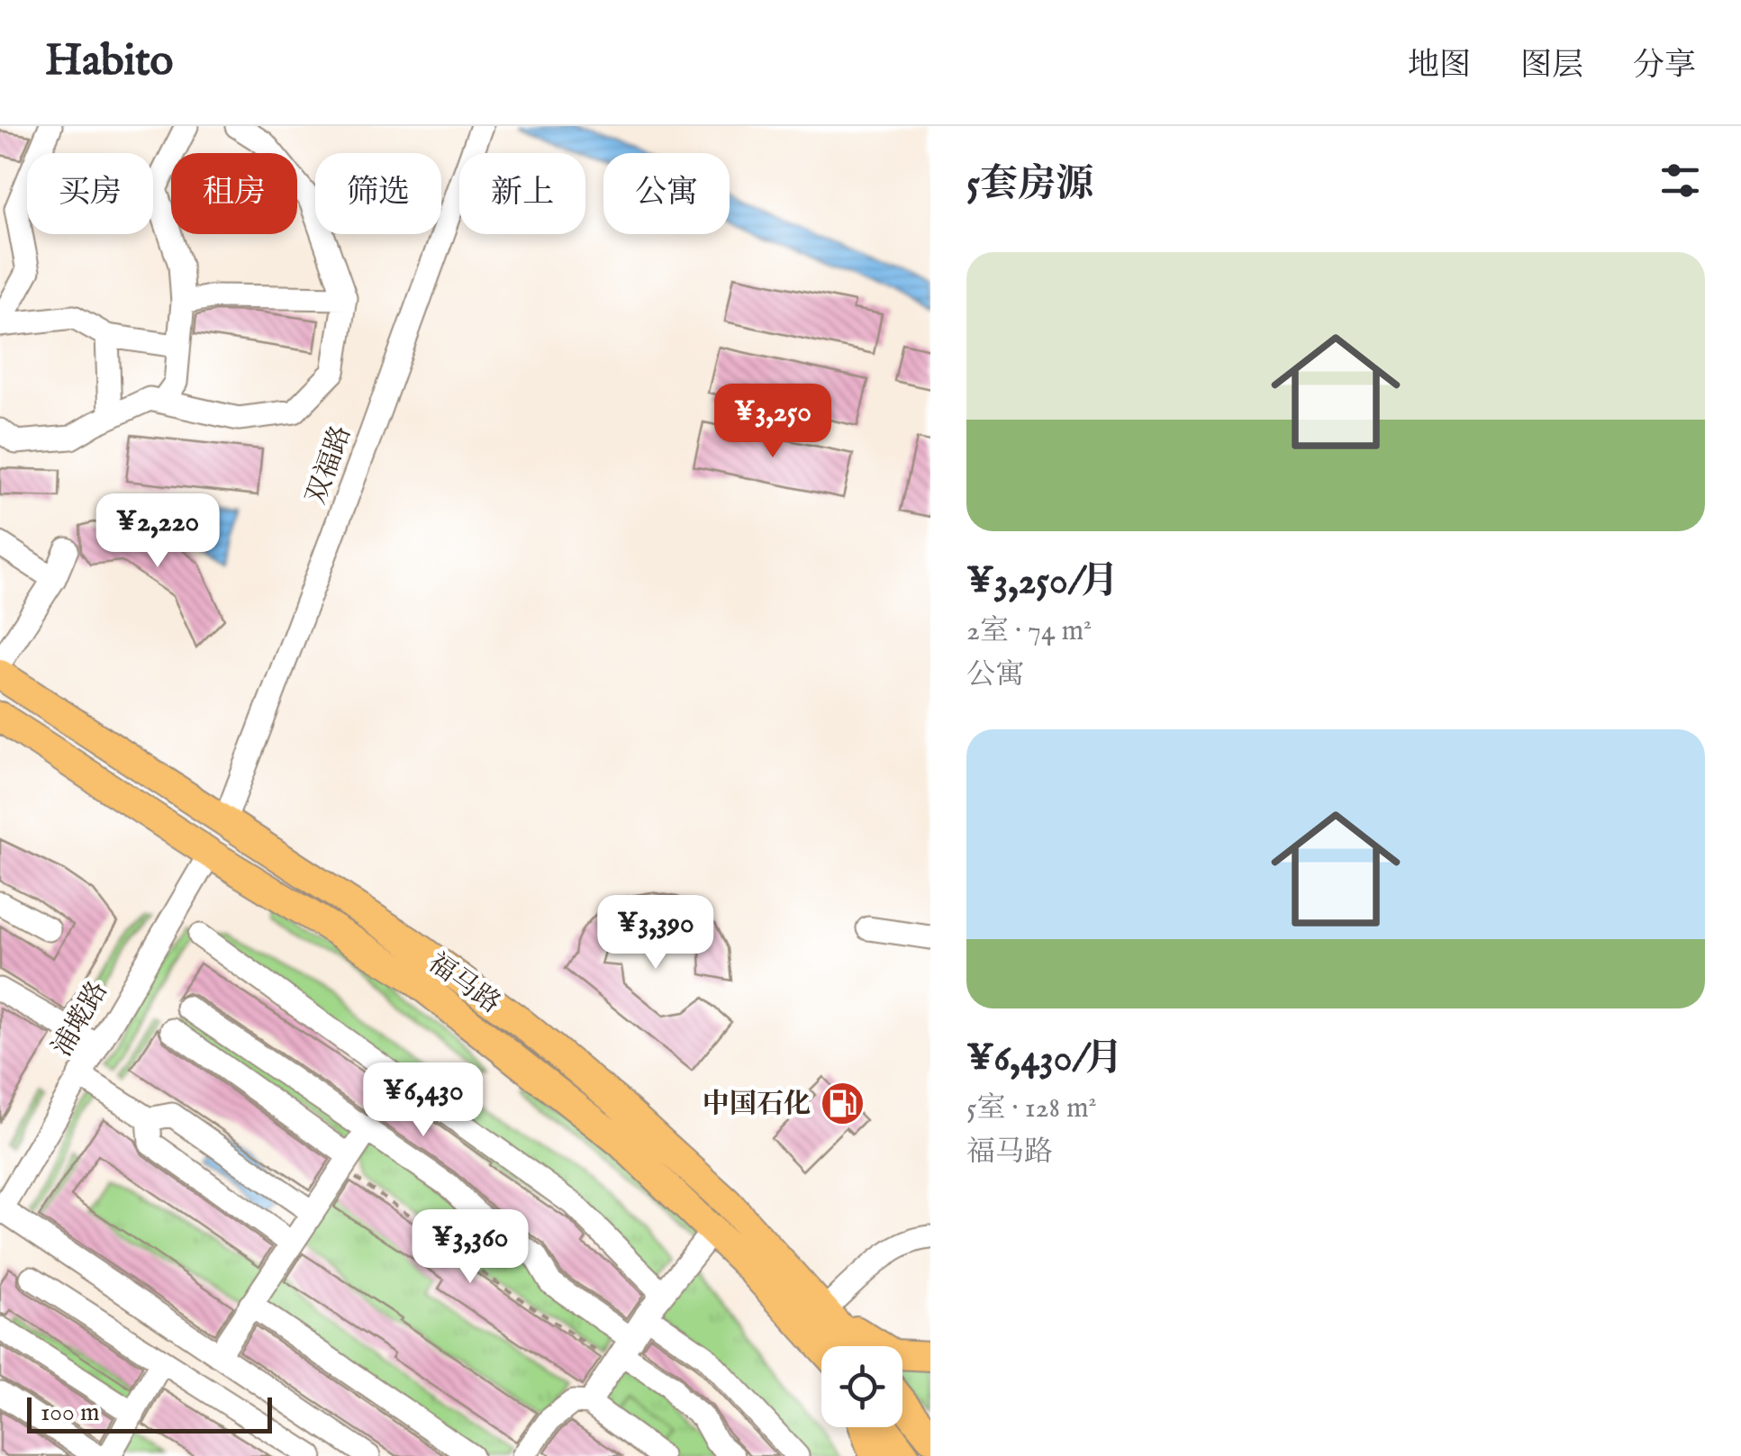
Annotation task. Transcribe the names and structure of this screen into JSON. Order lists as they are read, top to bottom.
{
  "streets": {
    "main road": ["福马路"],
    "street": ["双福路", "浦墘路"]
  },
  "crossings": [
    ["双福路", "福马路"],
    ["福马路", "浦墘路"]
  ],
  "places": {
    "fuel station": ["中国石化"]
  },
  "scale_bar": "100 m",
  "page": {
    "header": "Habito",
    "nav": ["地图", "图层", "分享"],
    "heading": "5套房源",
    "chip": [
      "买房",
      "租房",
      "筛选",
      "新上",
      "公寓"
    ],
    "list": [
      {
        "name": "¥3,250/月",
        "note": "2室 · 74 m² · 公寓"
      },
      {
        "name": "¥6,430/月",
        "note": "5室 · 128 m² · 福马路"
      }
    ],
    "price": [
      "¥3,250",
      "¥2,220",
      "¥3,390",
      "¥6,430",
      "¥3,360"
    ],
    "scale": "100 m"
  }
}
